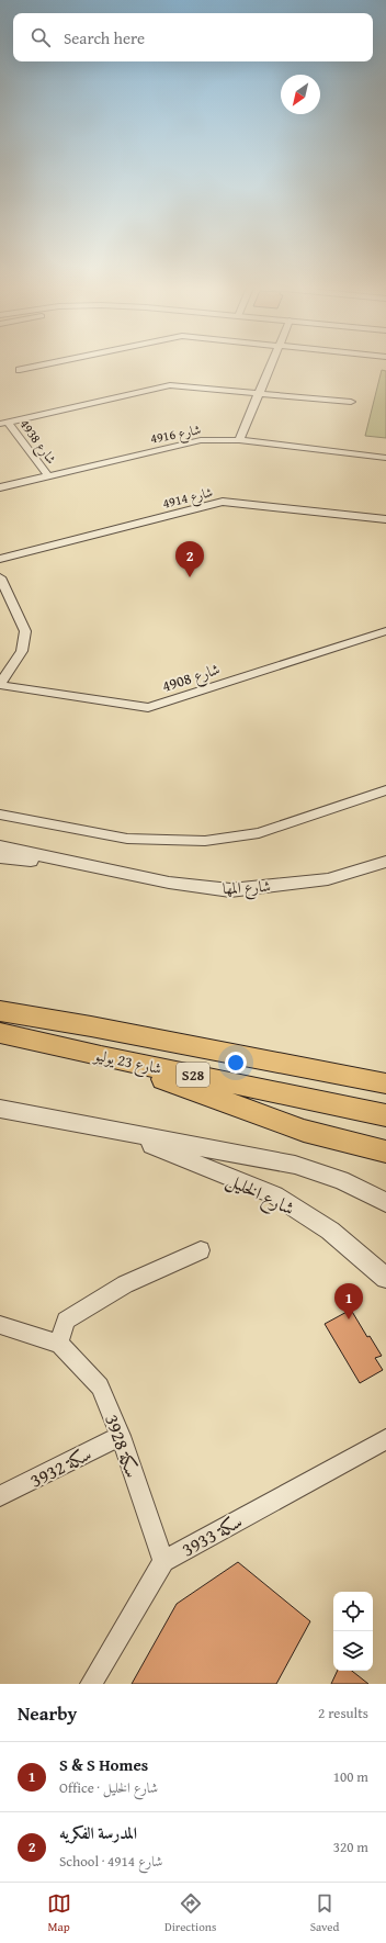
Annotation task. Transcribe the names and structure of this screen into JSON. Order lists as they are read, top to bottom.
{
  "streets": {
    "main road": ["شارع 23 يوليو", "S28"],
    "street": [
      "4916 شارع",
      "شارع 4938",
      "4914 شارع",
      "4908 شارع",
      "شارع المها",
      "شارع الخليل",
      "سكة 3928",
      "سكة 3932",
      "سكة 3933"
    ]
  },
  "crossings": [
    ["4916 شارع", "شارع 4938"],
    ["سكة 3928", "سكة 3932"],
    ["سكة 3928", "سكة 3933"]
  ],
  "north": "bottom left",
  "page": {
    "search": "Search here",
    "pins": ["2", "1"],
    "heading": ["Nearby", "2 results"],
    "list": [
      {
        "mark": "1",
        "name": "S & S Homes",
        "note": "Office · شارع الخليل",
        "value": "100 m"
      },
      {
        "mark": "2",
        "name": "المدرسة الفكريه",
        "note": "School · 4914 شارع",
        "value": "320 m"
      }
    ],
    "nav": ["Map", "Directions", "Saved"]
  }
}
